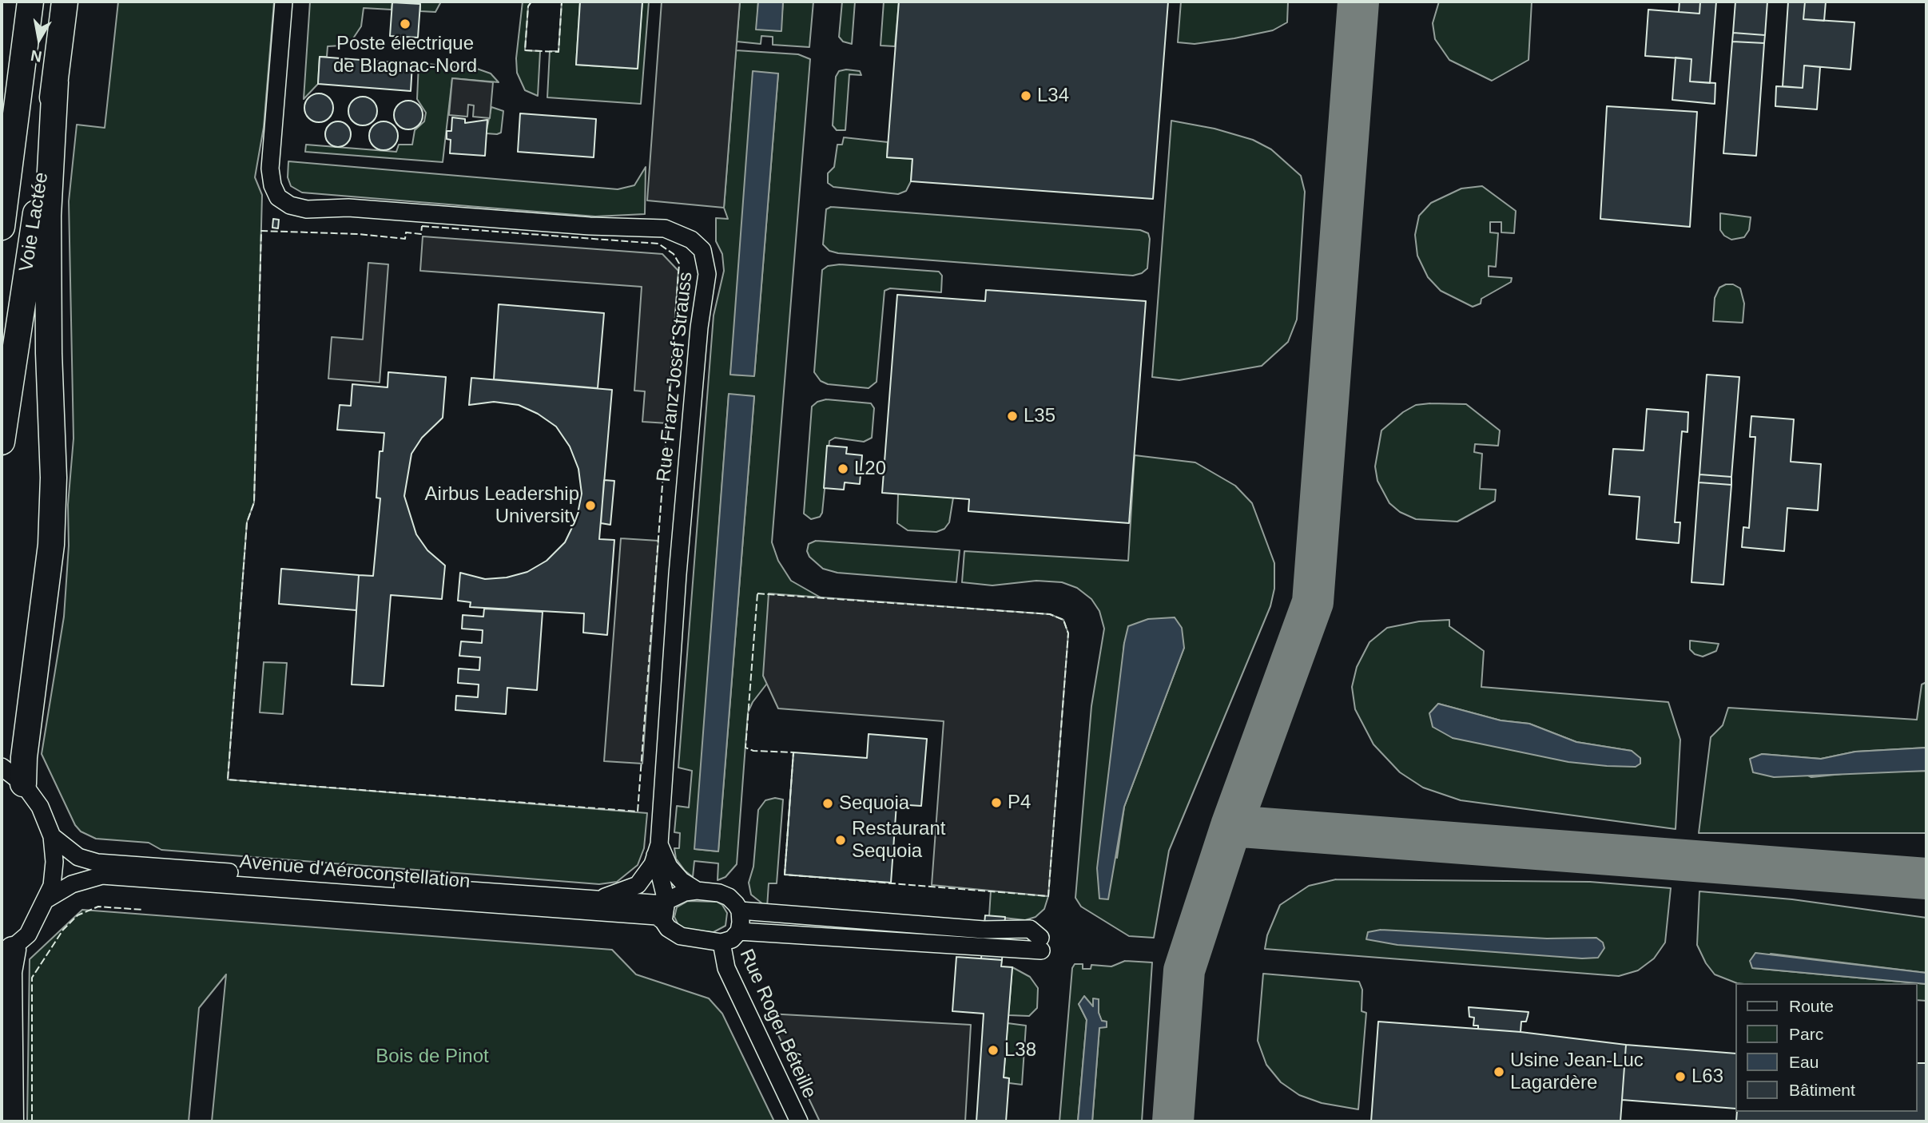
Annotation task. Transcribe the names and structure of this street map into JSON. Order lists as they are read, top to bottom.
{
  "streets": {
    "highway": ["Voie Lactée"],
    "street": ["Rue Franz Josef Strauss", "Avenue d'Aéroconstellation", "Rue Roger Béteille"]
  },
  "crossings": [
    ["Rue Franz Josef Strauss", "Avenue d'Aéroconstellation"],
    ["Rue Franz Josef Strauss", "Rue Roger Béteille"],
    ["Avenue d'Aéroconstellation", "Rue Roger Béteille"]
  ],
  "parks": ["Bois de Pinot"],
  "places": [
    "Poste électrique de Blagnac-Nord",
    "L34",
    "L35",
    "L20",
    "Airbus Leadership University",
    "P4",
    "Sequoia",
    "Restaurant Sequoia",
    "L38",
    "Usine Jean-Luc Lagardère",
    "L63"
  ],
  "legend": [
    "Route",
    "Parc",
    "Eau",
    "Bâtiment"
  ],
  "north": "bottom"
}
